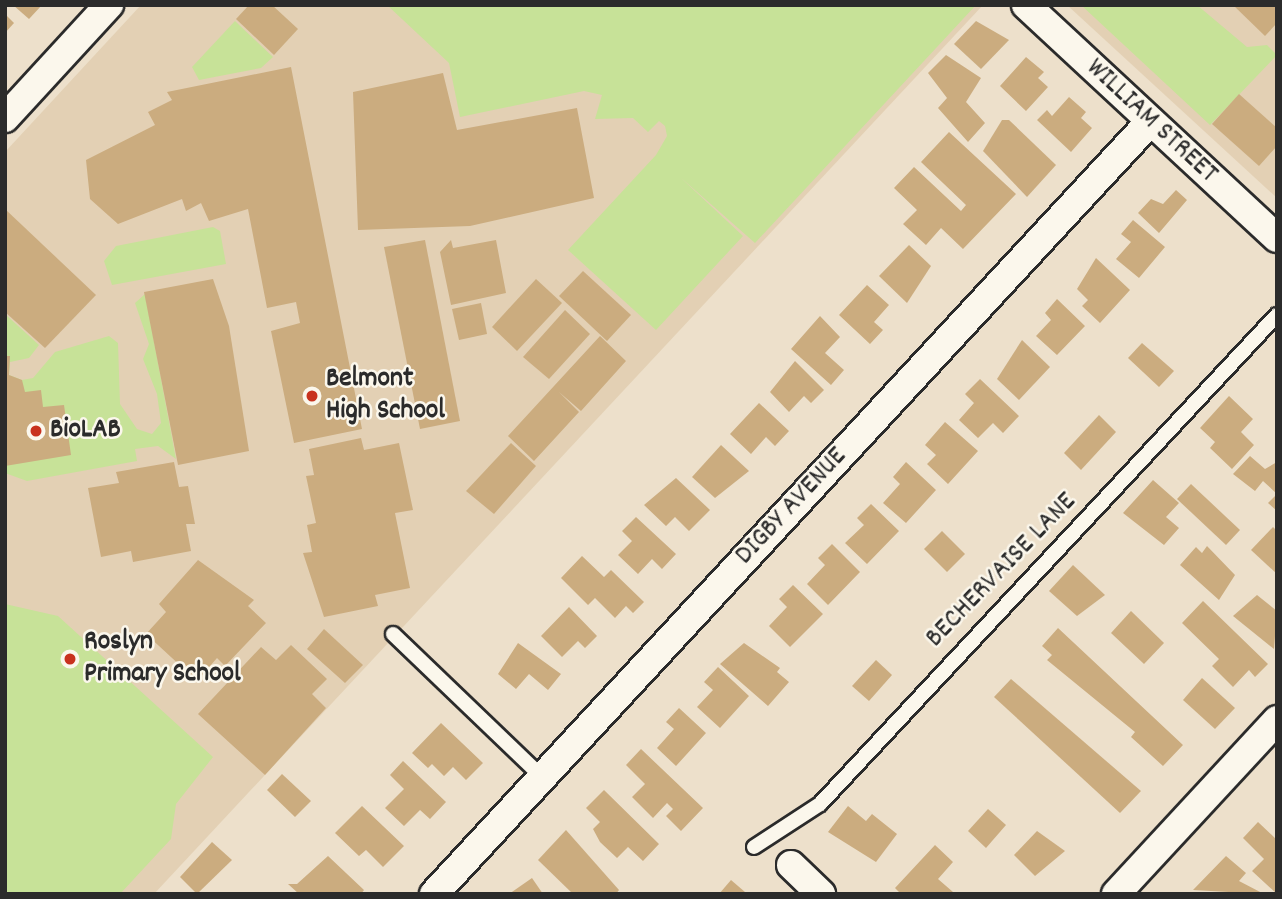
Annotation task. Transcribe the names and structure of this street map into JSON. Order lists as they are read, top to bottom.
{
  "streets": {
    "street": ["WILLIAM STREET", "DIGBY AVENUE"],
    "lane": ["BECHERVAISE LANE"]
  },
  "crossings": [
    ["WILLIAM STREET", "DIGBY AVENUE"]
  ],
  "places": ["Belmont High School", "BioLAB", "Roslyn Primary School"]
}
